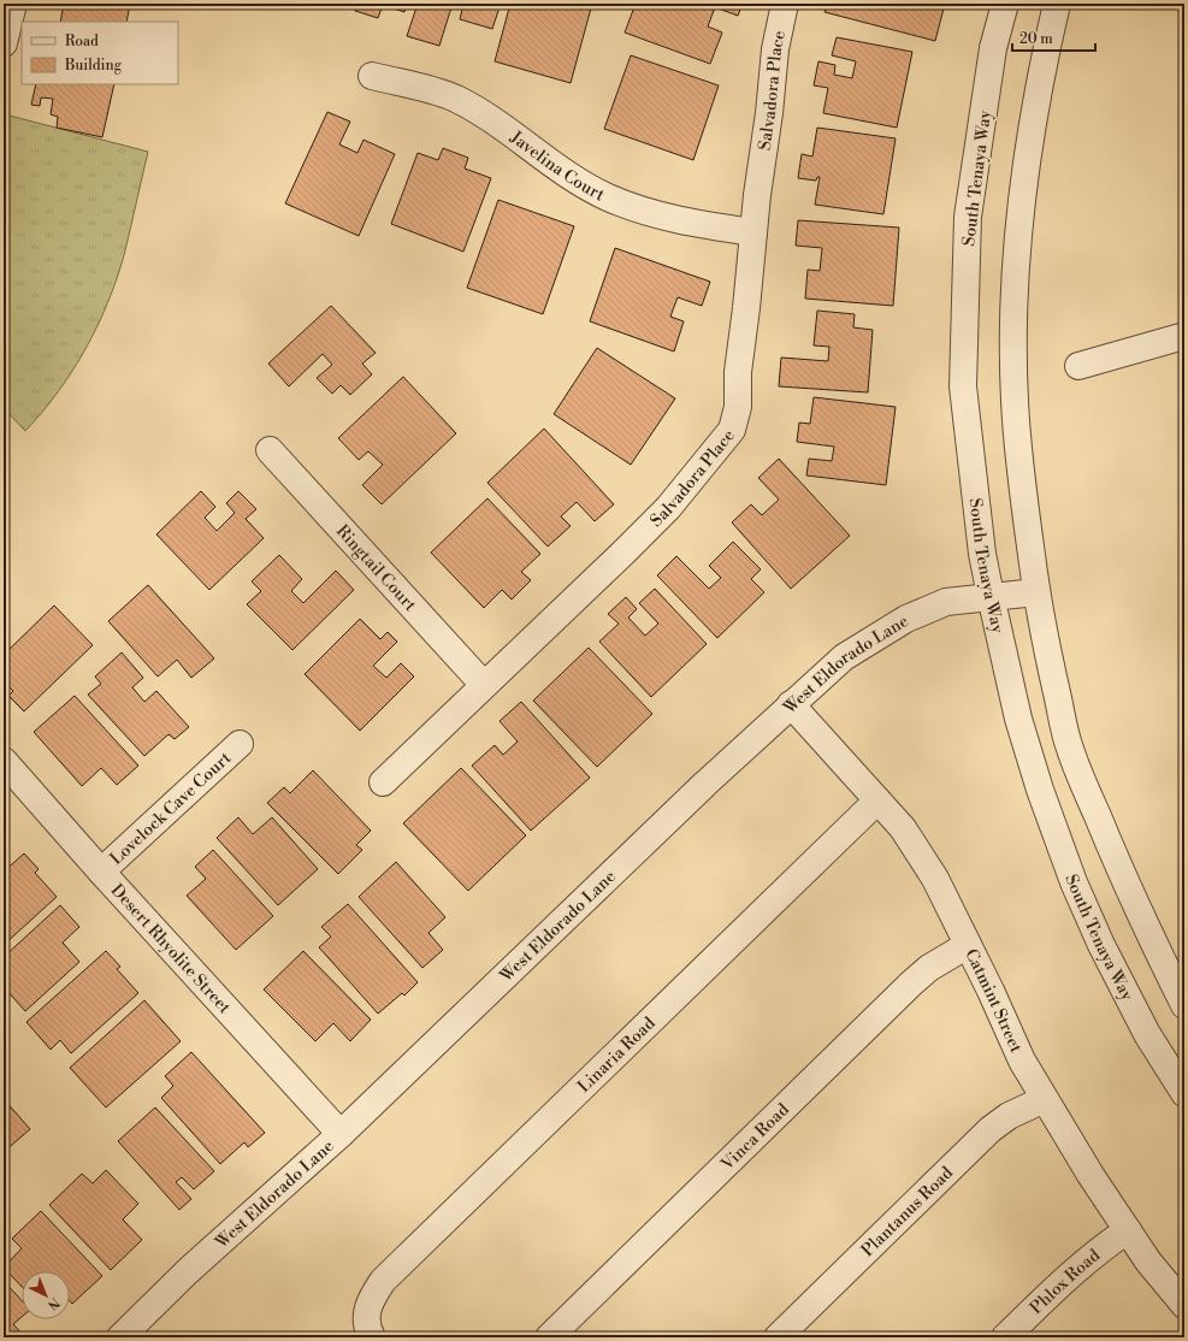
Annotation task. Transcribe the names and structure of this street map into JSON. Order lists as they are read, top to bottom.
{
  "streets": {
    "street": [
      "Salvadora Place",
      "Javelina Court",
      "South Tenaya Way",
      "Ringtail Court",
      "West Eldorado Lane",
      "Lovelock Cave Court",
      "Desert Rhyolite Street",
      "Catmint Street",
      "Linaria Road",
      "Vinca Road",
      "Plantanus Road",
      "Phlox Road"
    ]
  },
  "crossings": [
    ["Salvadora Place", "Javelina Court"],
    ["Salvadora Place", "Ringtail Court"],
    ["South Tenaya Way", "West Eldorado Lane"],
    ["West Eldorado Lane", "Desert Rhyolite Street"],
    ["West Eldorado Lane", "Catmint Street"],
    ["Lovelock Cave Court", "Desert Rhyolite Street"],
    ["Catmint Street", "Linaria Road"],
    ["Catmint Street", "Vinca Road"],
    ["Catmint Street", "Plantanus Road"],
    ["Catmint Street", "Phlox Road"]
  ],
  "legend": ["Road", "Building"],
  "scale_bar": "20 m",
  "north": "bottom right"
}
